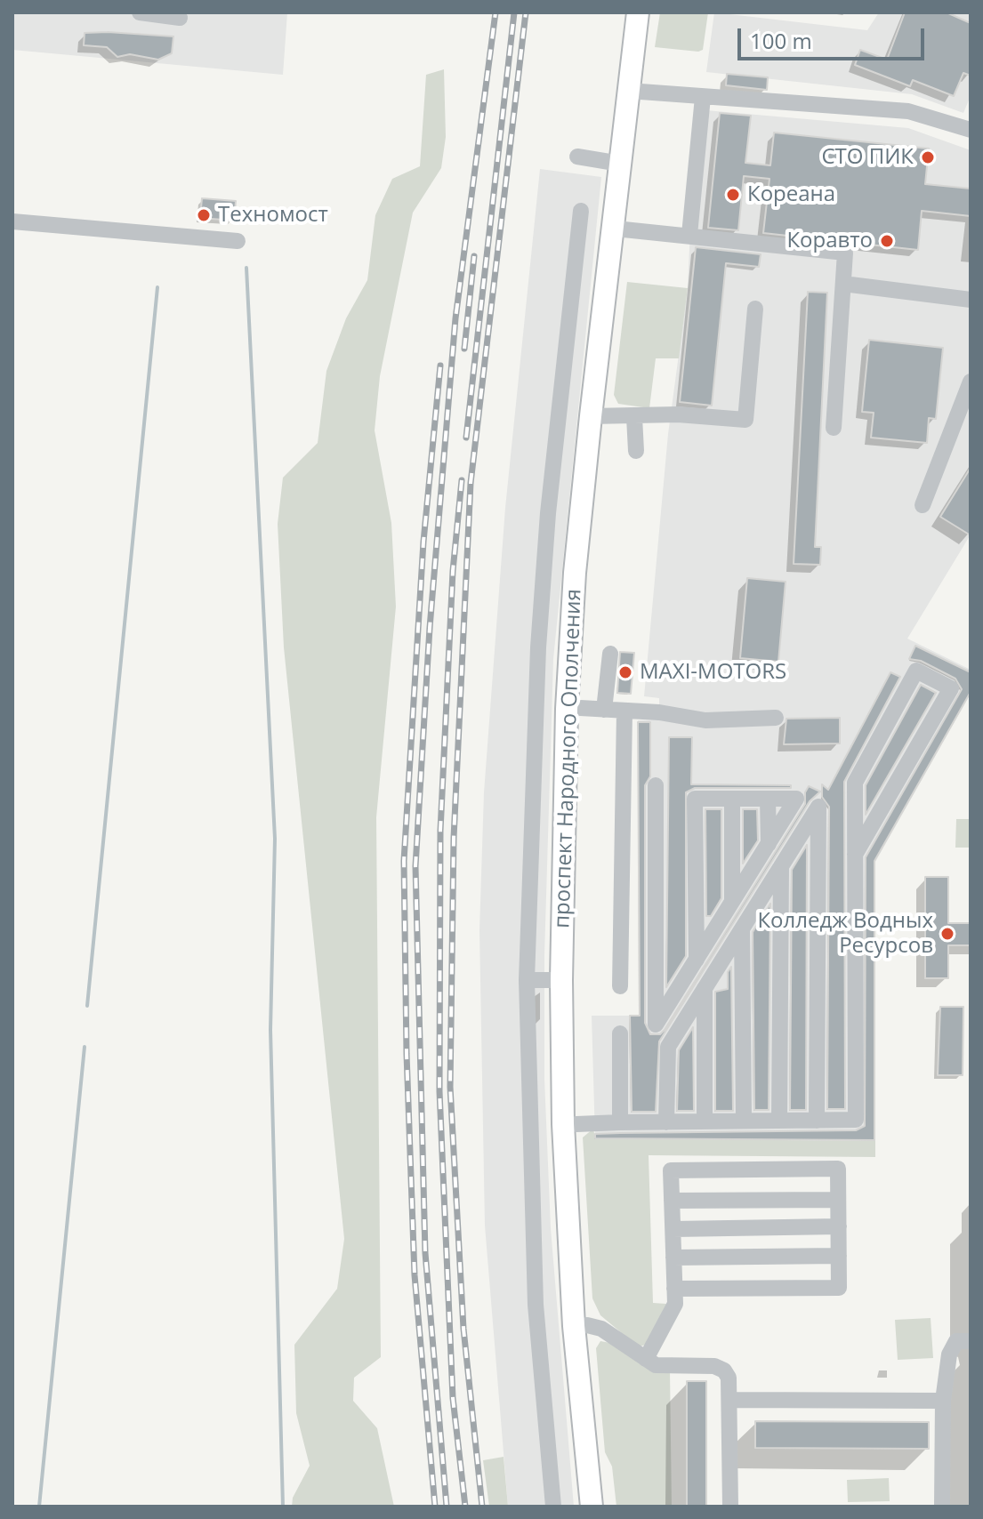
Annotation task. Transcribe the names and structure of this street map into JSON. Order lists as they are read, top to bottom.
{
  "streets": {
    "main road": ["проспект Народного Ополчения"]
  },
  "places": [
    "СТО ПИК",
    "Кореана",
    "Техномост",
    "Коравто",
    "MAXI-MOTORS",
    "Колледж Водных Ресурсов"
  ],
  "scale_bar": "100 m"
}
